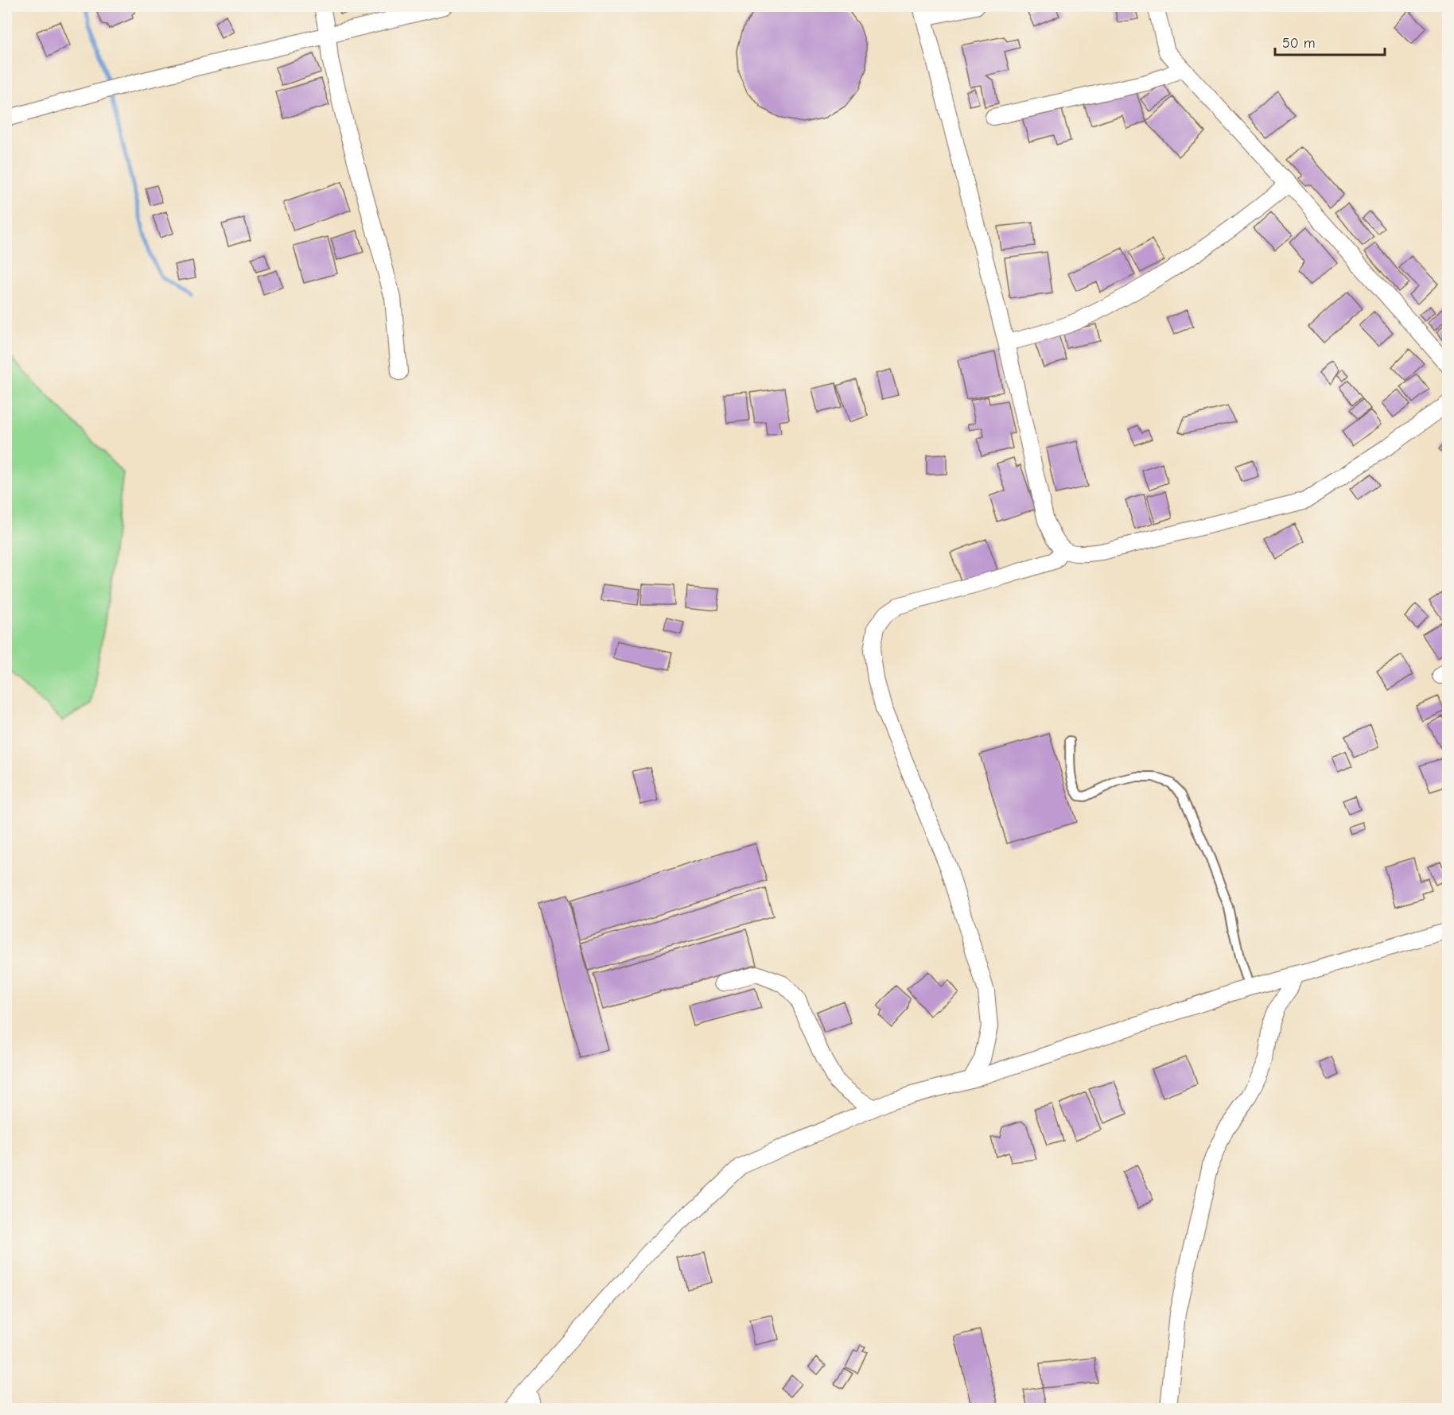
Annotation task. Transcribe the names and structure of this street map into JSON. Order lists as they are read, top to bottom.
{
  "scale_bar": "50 m"
}
